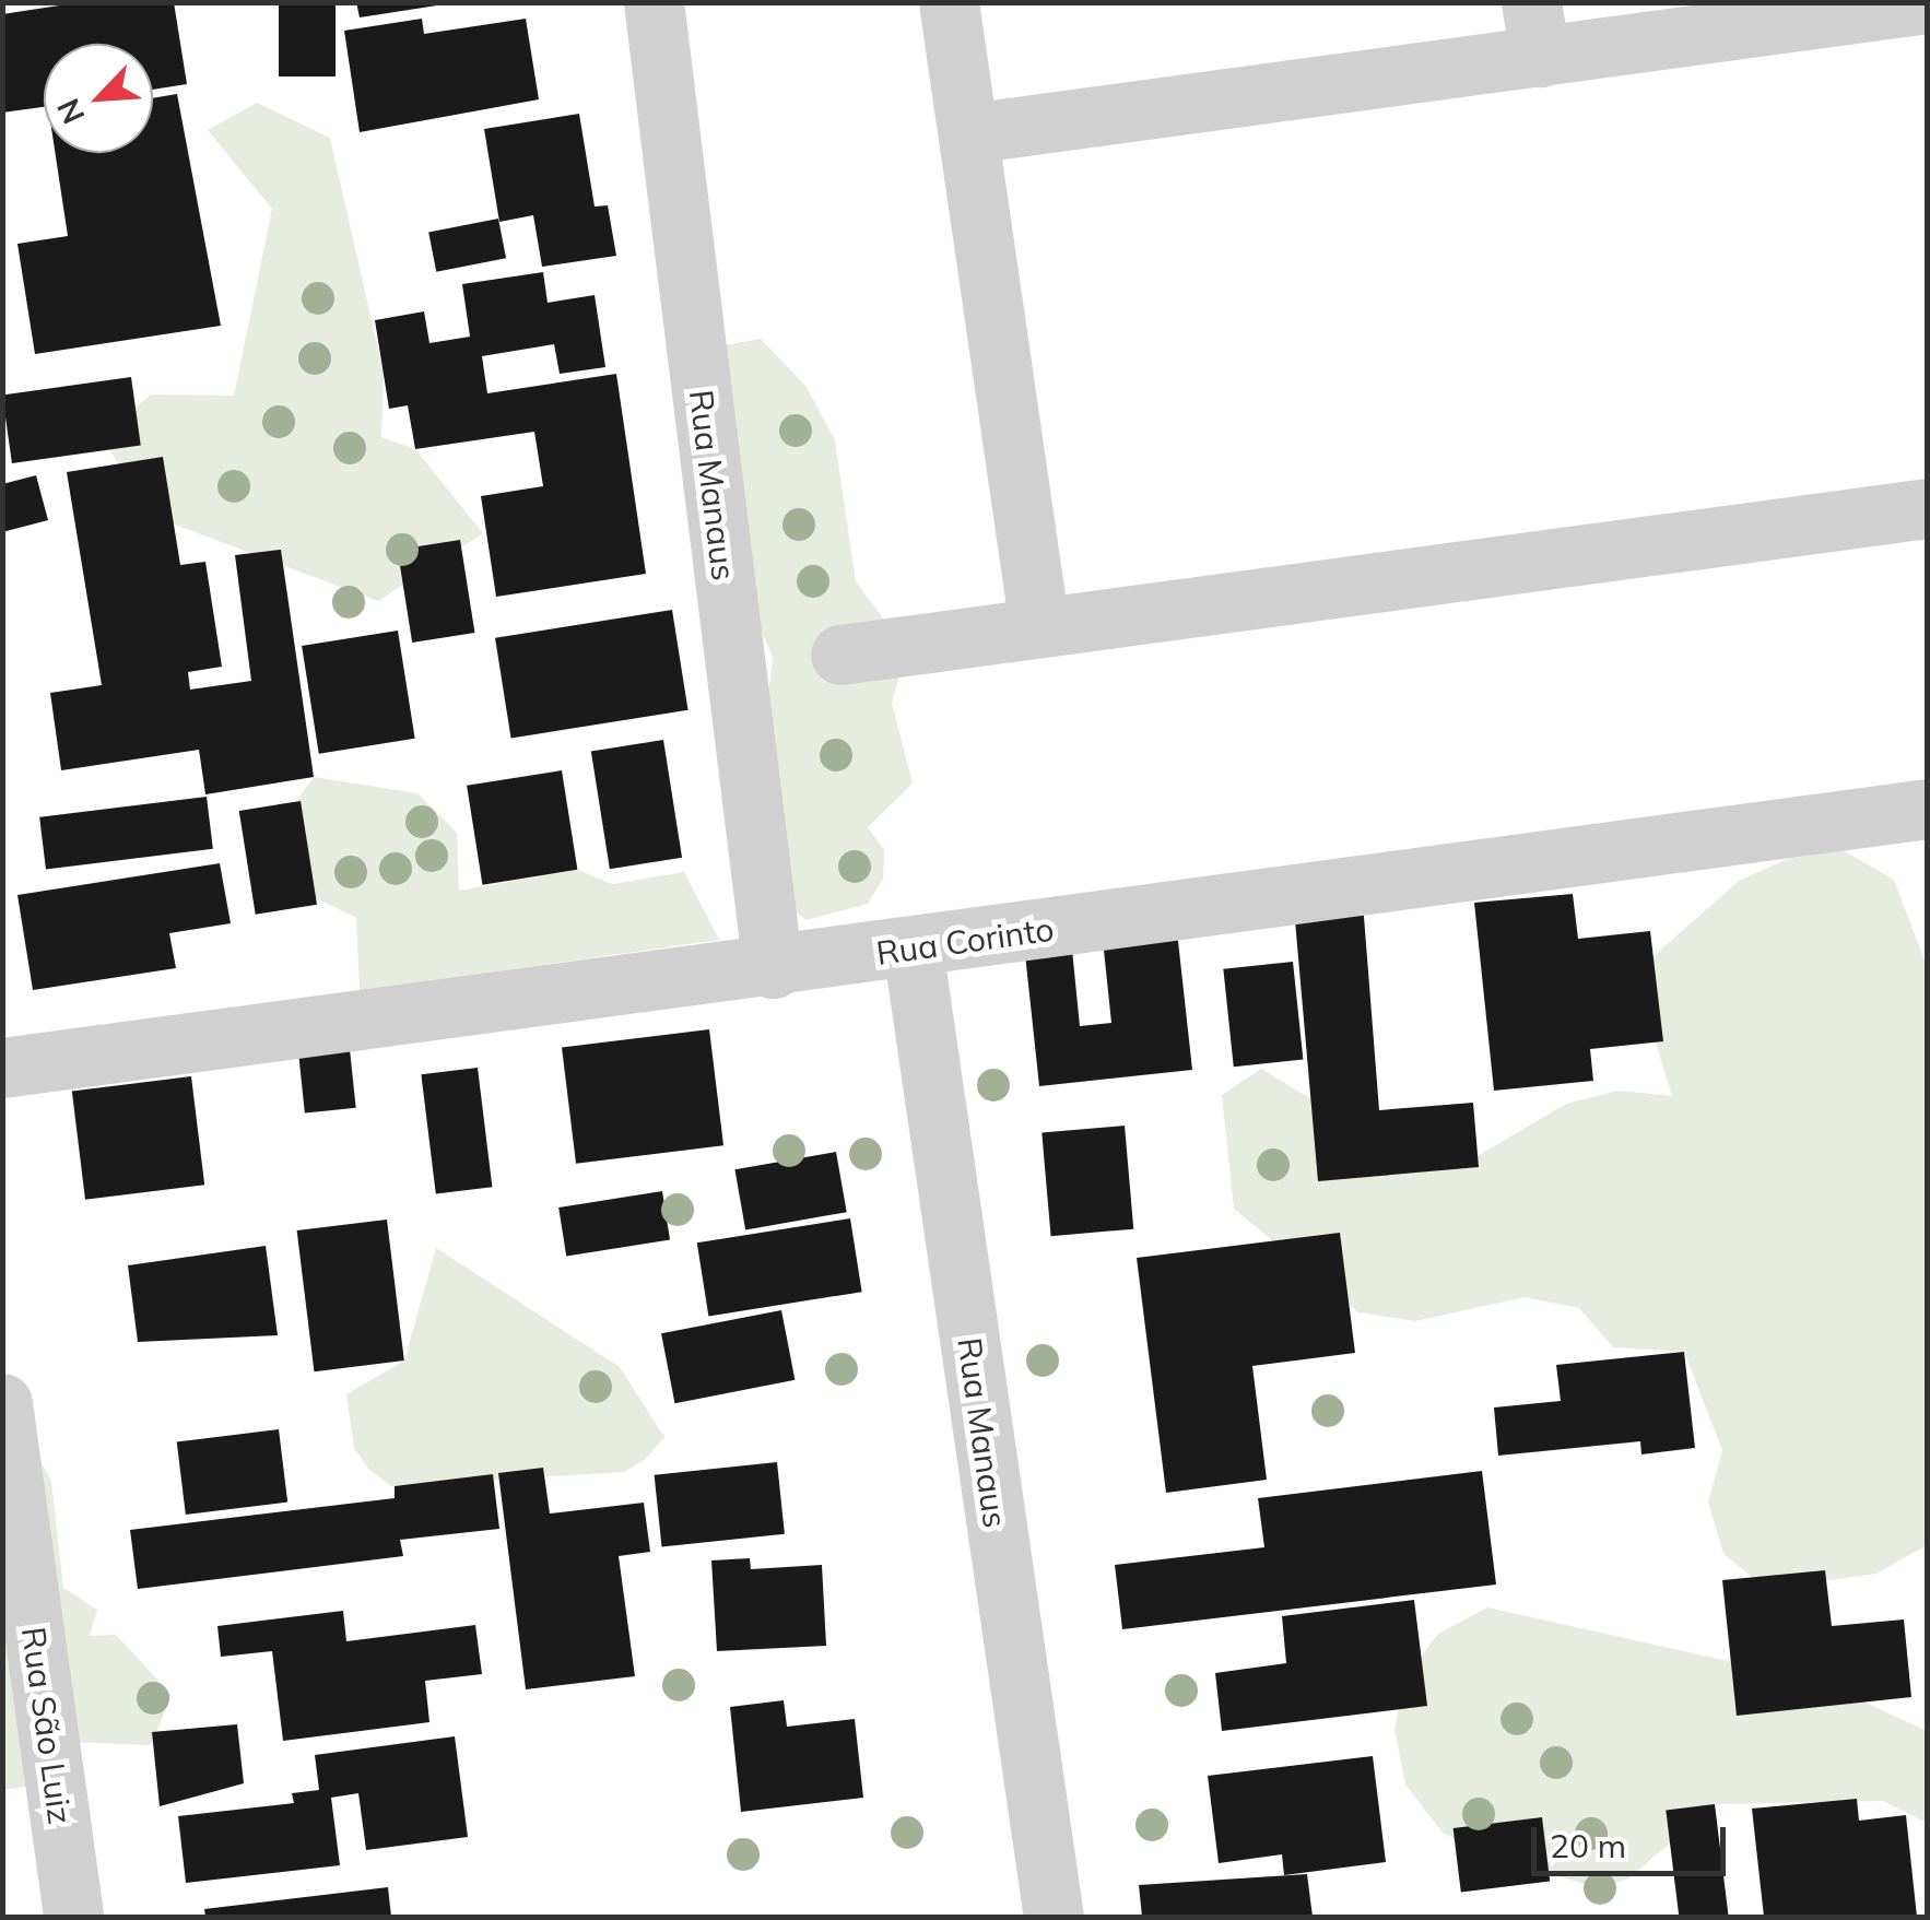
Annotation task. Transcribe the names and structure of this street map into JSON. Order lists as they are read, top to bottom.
{
  "streets": {
    "street": ["Rua Manaus", "Rua Corinto", "Rua São Luiz"]
  },
  "crossings": [
    ["Rua Manaus", "Rua Corinto"]
  ],
  "scale_bar": "20 m",
  "north": "bottom left"
}
